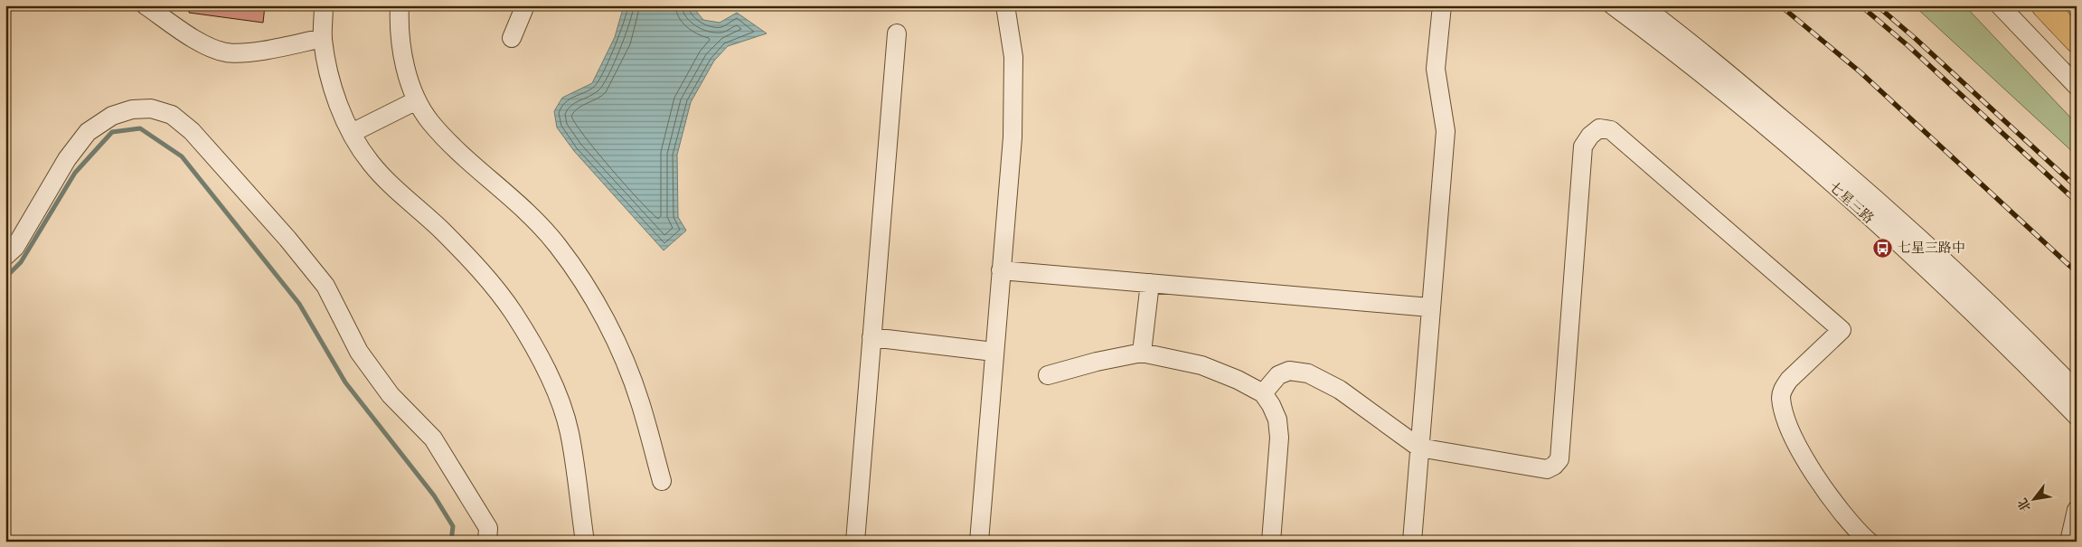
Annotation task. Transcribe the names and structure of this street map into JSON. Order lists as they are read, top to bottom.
{
  "streets": {
    "street": ["七星三路"]
  },
  "places": {
    "bus stop": ["七星三路中"]
  },
  "north": "bottom left"
}
